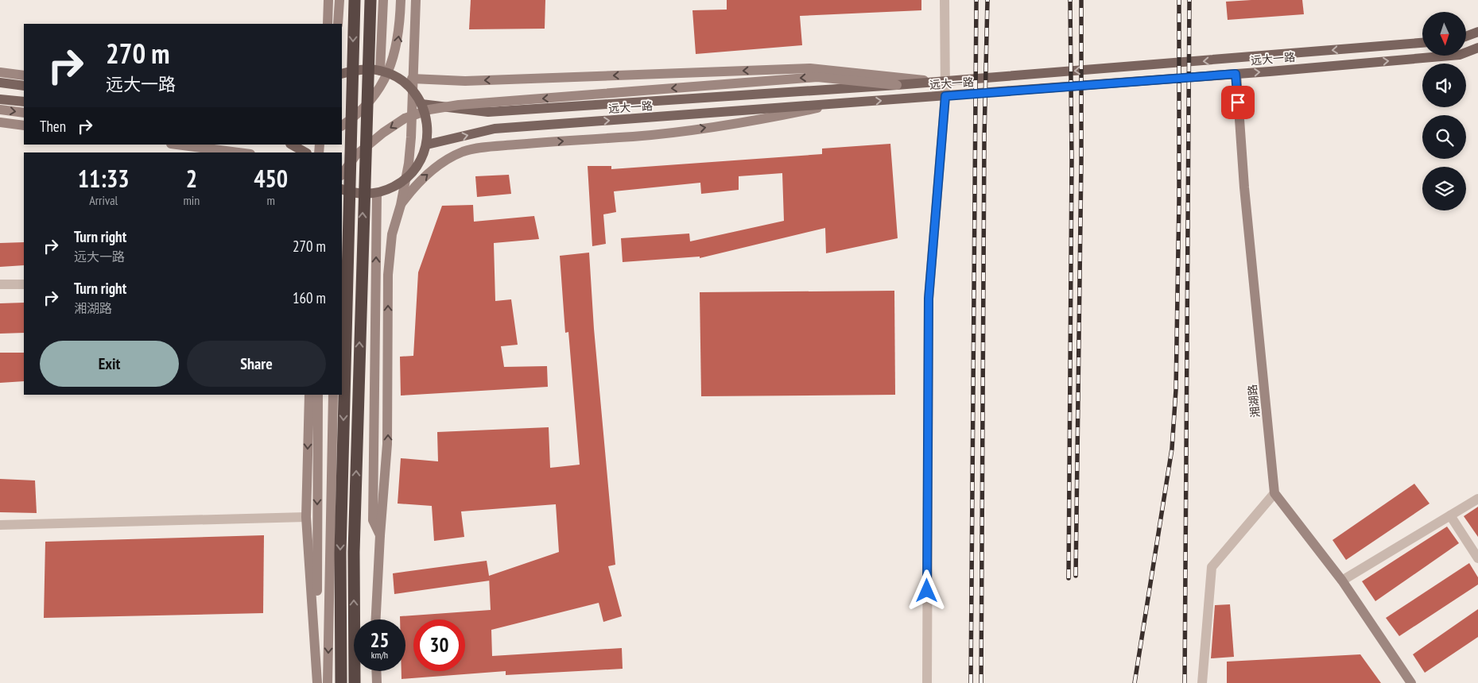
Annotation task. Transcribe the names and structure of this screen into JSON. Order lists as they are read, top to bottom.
{
  "streets": {
    "main road": ["远大一路", "湘湖路"]
  },
  "crossings": [
    ["远大一路", "湘湖路"]
  ],
  "north": "bottom",
  "page": {
    "turn": ["270 m", "远大一路"],
    "then": "Then",
    "eta": [
      "11:33",
      "Arrival",
      "2",
      "min",
      "450",
      "m"
    ],
    "list": [
      {
        "name": "Turn right",
        "note": "远大一路",
        "value": "270 m"
      },
      {
        "name": "Turn right",
        "note": "湘湖路",
        "value": "160 m"
      }
    ],
    "buttons": ["Exit", "Share"],
    "speed": "25 km/h",
    "limit": "30"
  }
}
